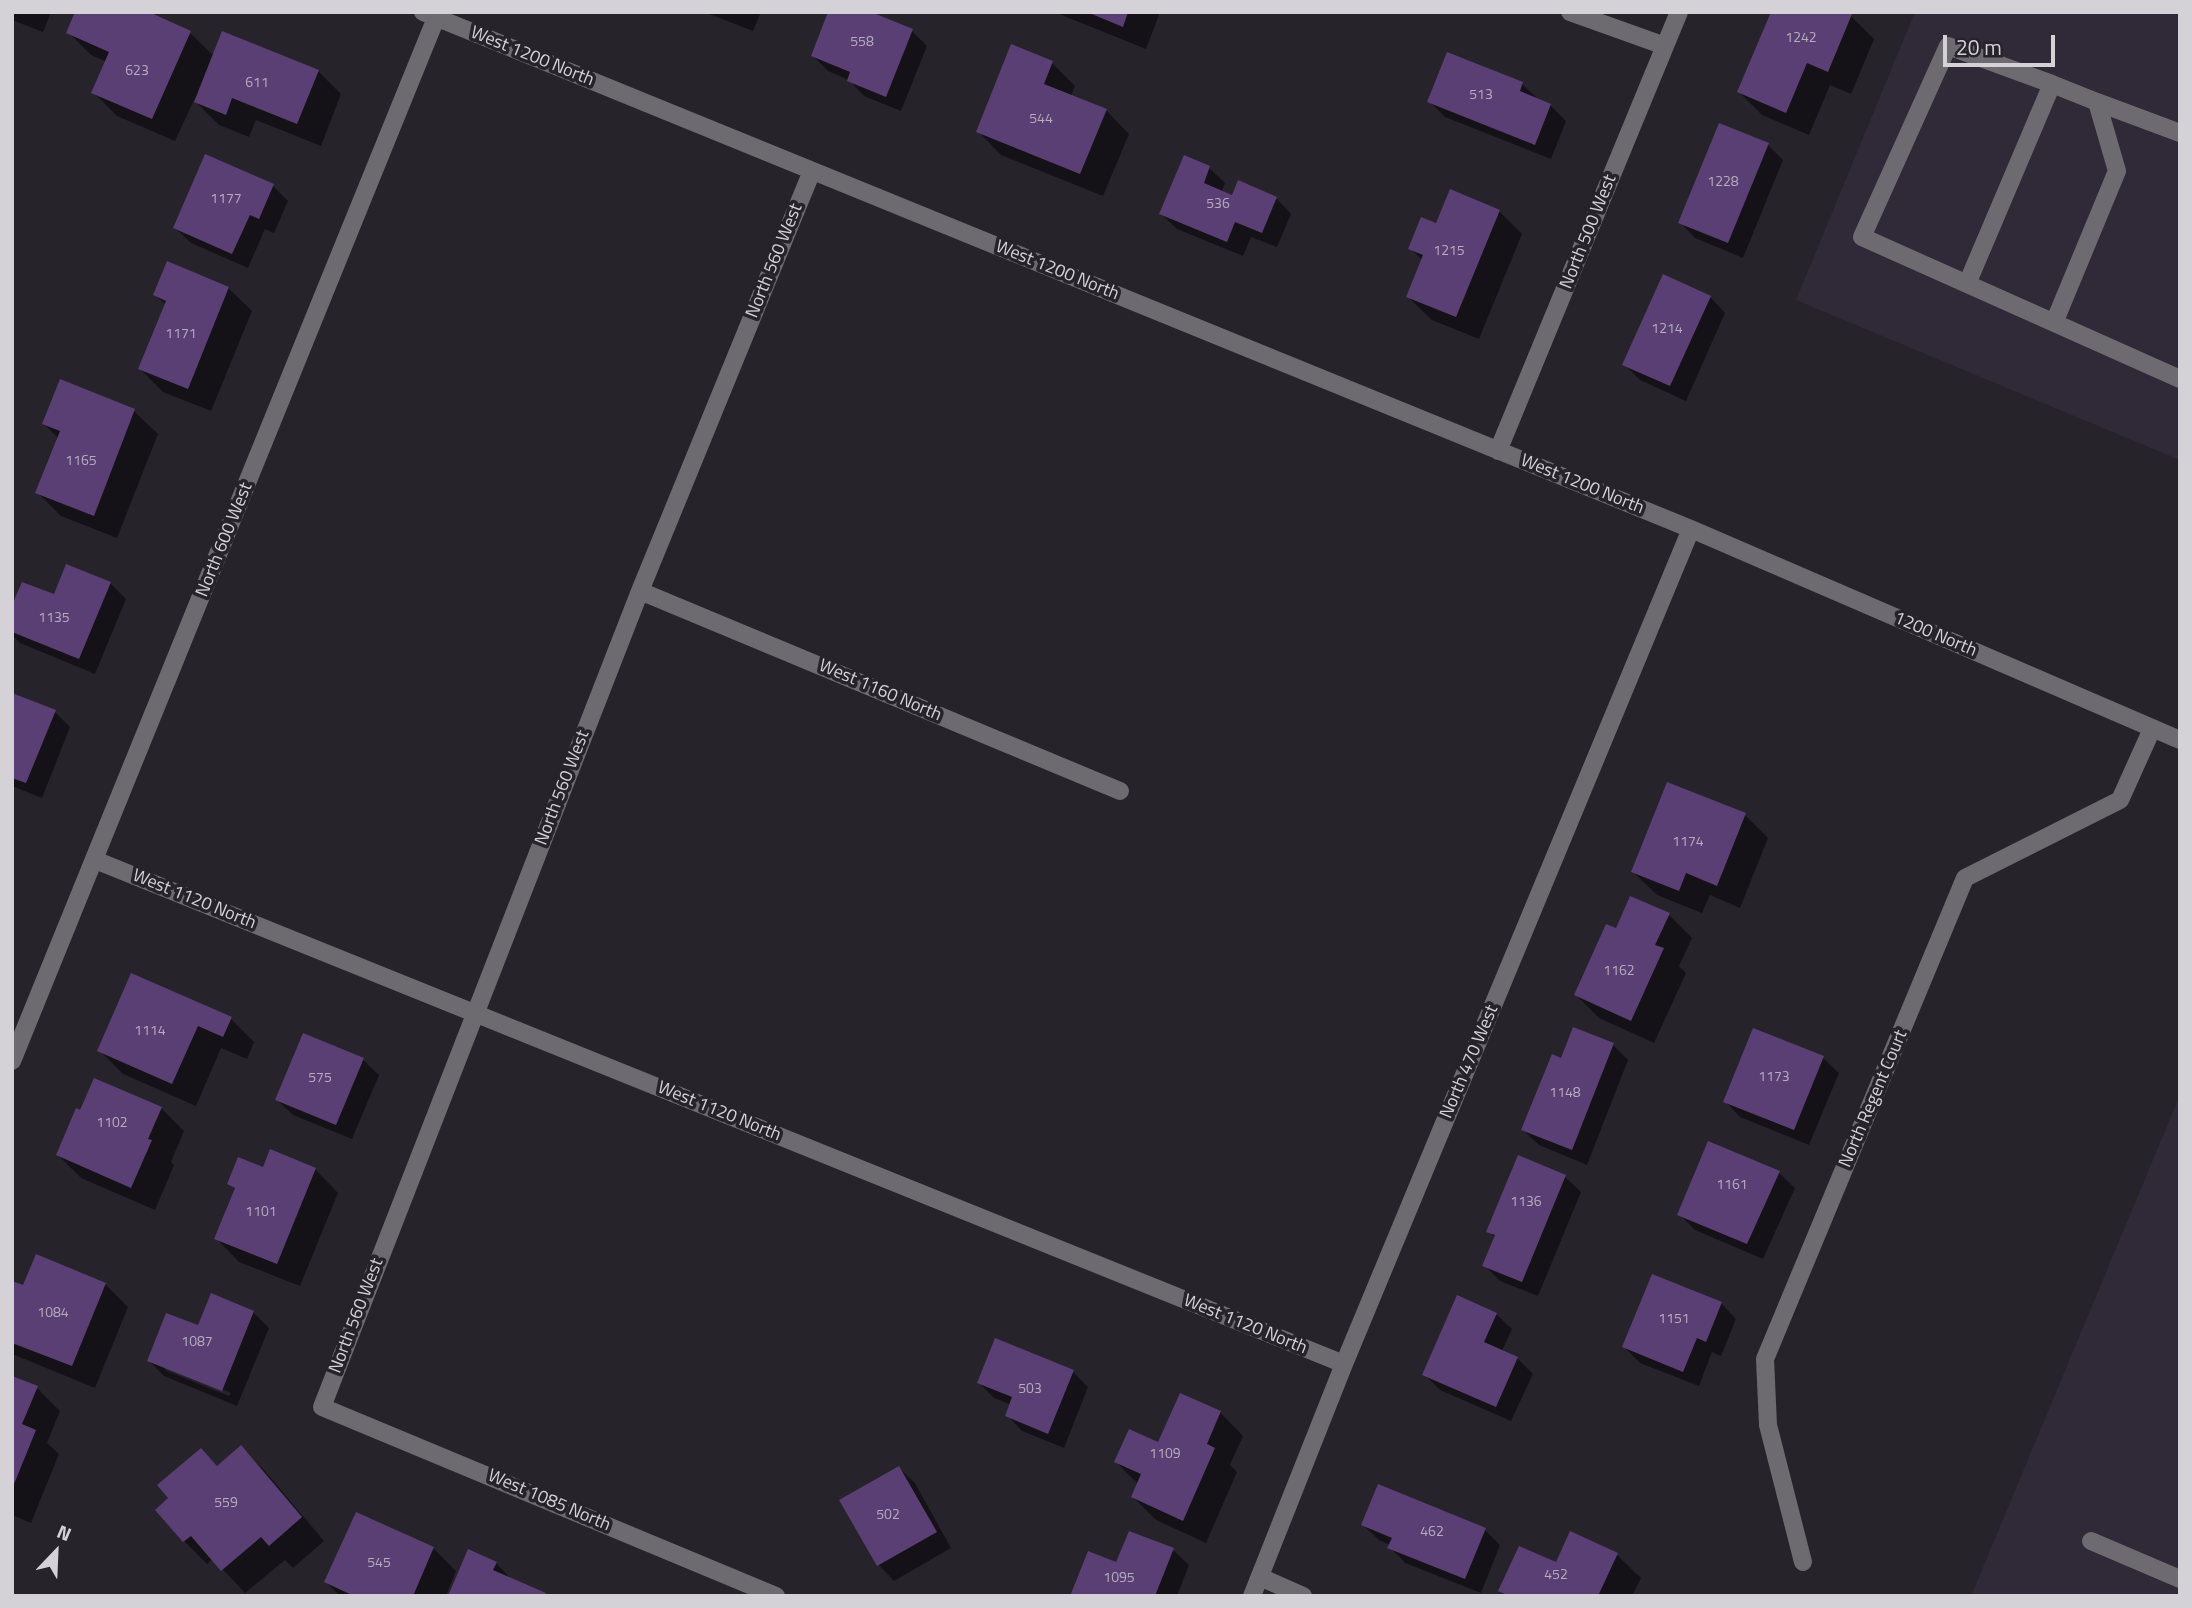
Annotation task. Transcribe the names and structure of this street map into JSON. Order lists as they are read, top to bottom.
{
  "streets": {
    "street": [
      "West 1200 North",
      "North 500 West",
      "North 560 West",
      "North 600 West",
      "1200 North",
      "West 1160 North",
      "West 1120 North",
      "North 470 West",
      "North Regent Court",
      "West 1085 North"
    ]
  },
  "crossings": [
    ["West 1200 North", "North 500 West"],
    ["West 1200 North", "North 560 West"],
    ["West 1200 North", "North 600 West"],
    ["West 1200 North", "1200 North"],
    ["West 1200 North", "North 470 West"],
    ["North 560 West", "West 1160 North"],
    ["North 560 West", "West 1120 North"],
    ["North 560 West", "West 1085 North"],
    ["North 600 West", "West 1120 North"],
    ["1200 North", "North 470 West"],
    ["1200 North", "North Regent Court"],
    ["West 1120 North", "North 470 West"]
  ],
  "house_numbers": [
    "1242",
    "558",
    "623",
    "611",
    "513",
    "544",
    "1228",
    "1177",
    "536",
    "1215",
    "1214",
    "1171",
    "1165",
    "1135",
    "1174",
    "1162",
    "1114",
    "1173",
    "575",
    "1148",
    "1102",
    "1161",
    "1136",
    "1101",
    "1084",
    "1151",
    "1087",
    "503",
    "1109",
    "559",
    "502",
    "462",
    "545",
    "452",
    "1095"
  ],
  "scale_bar": "20 m",
  "north": "top right"
}
